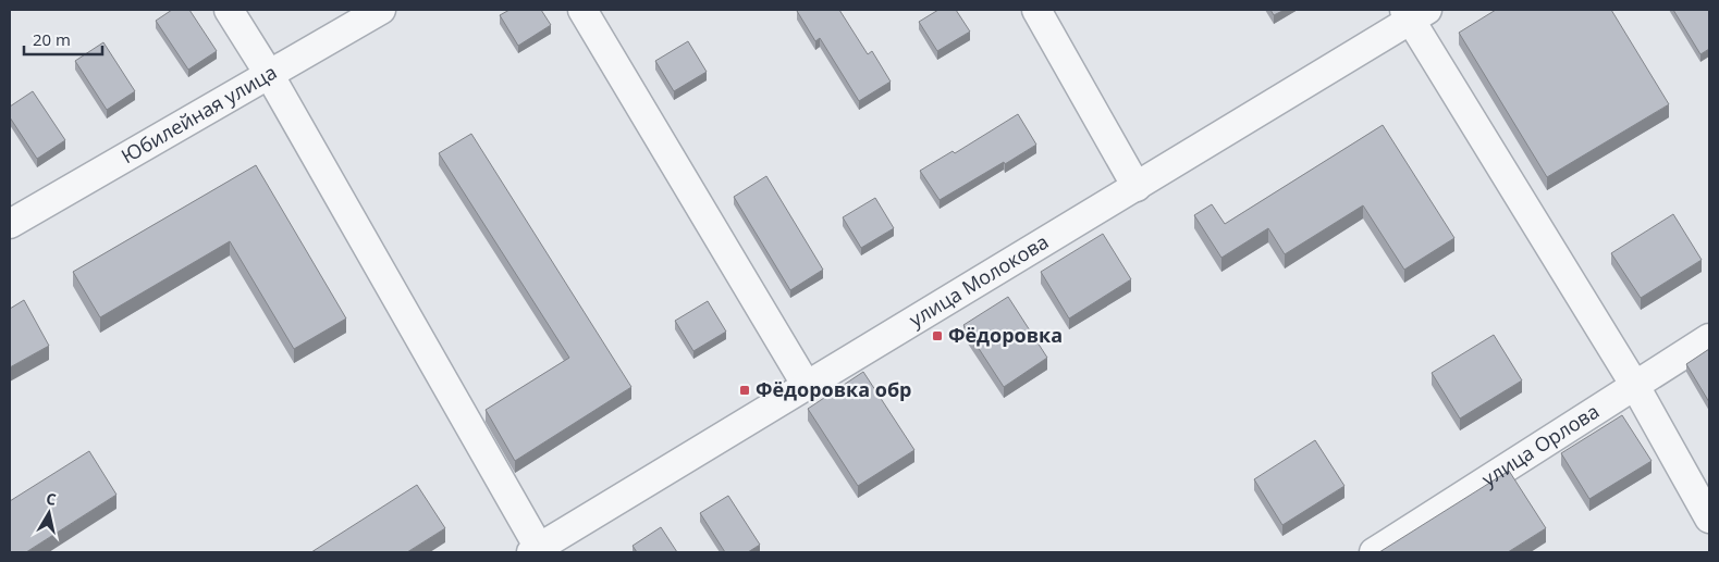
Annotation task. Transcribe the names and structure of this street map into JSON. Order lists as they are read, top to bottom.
{
  "streets": {
    "street": ["Юбилейная улица", "улица Молокова", "улица Орлова"]
  },
  "places": {
    "transit": ["Фёдоровка", "Фёдоровка обр"]
  },
  "scale_bar": "20 m",
  "north": "top"
}
